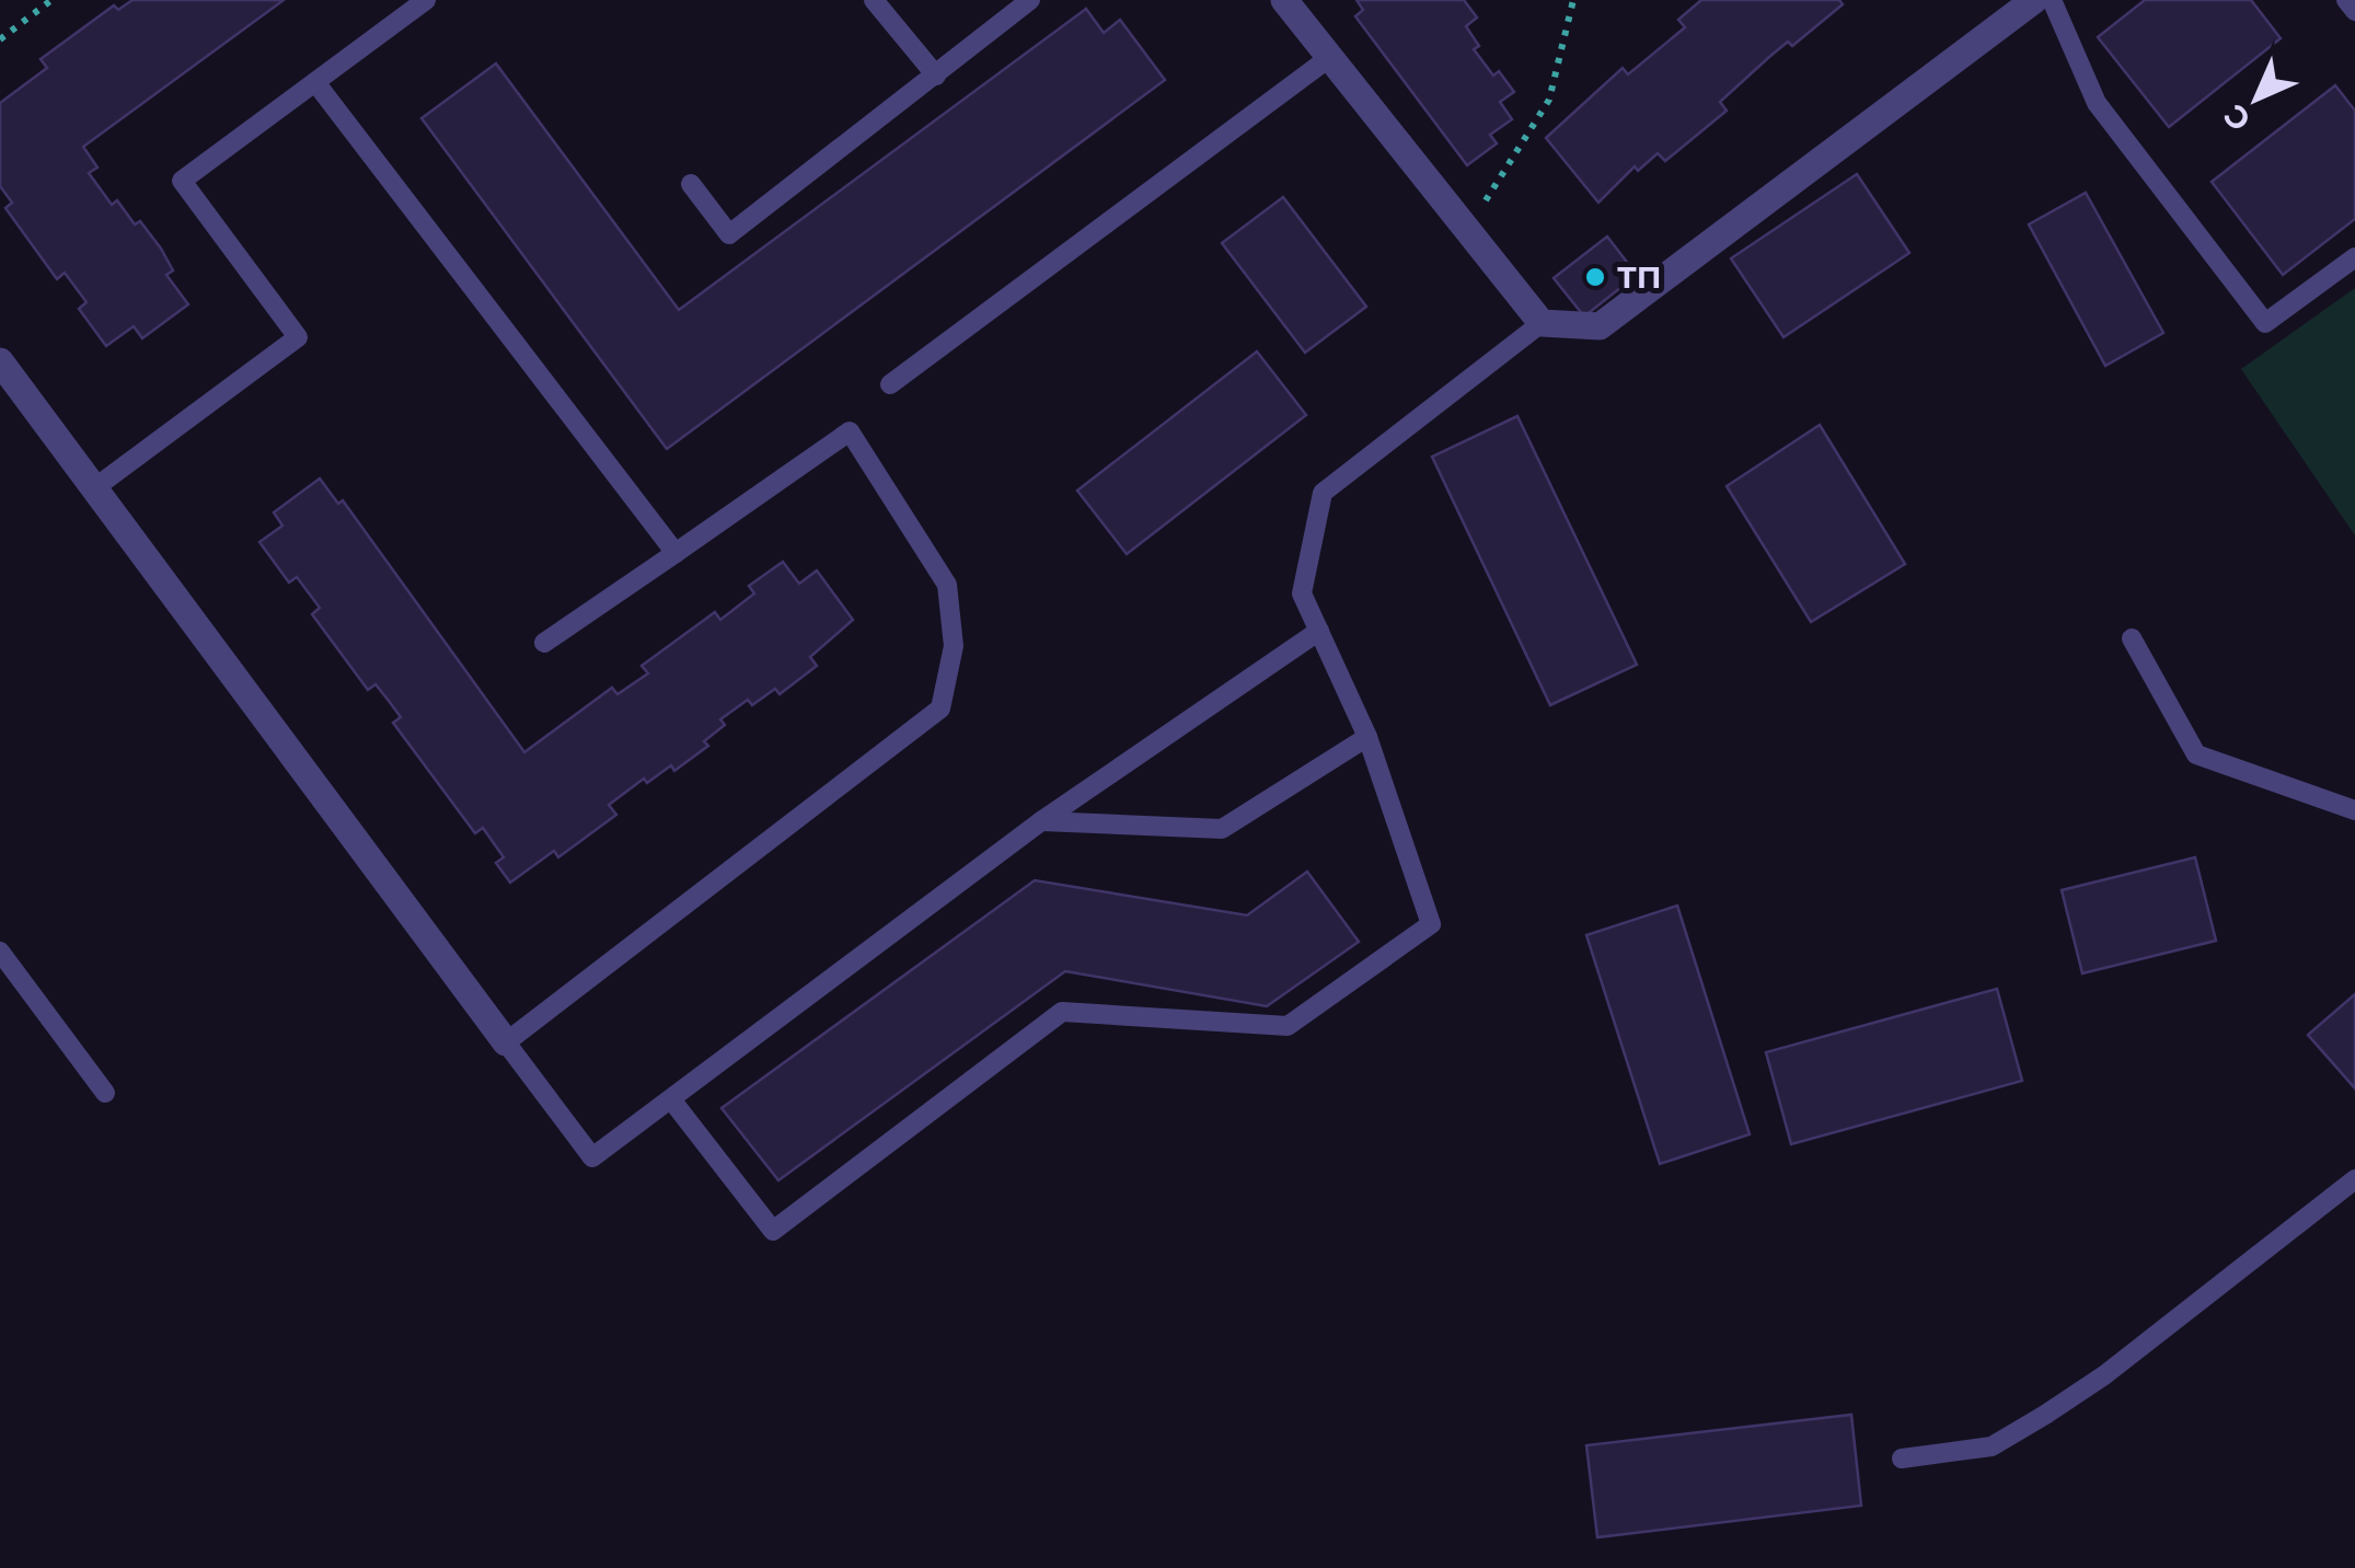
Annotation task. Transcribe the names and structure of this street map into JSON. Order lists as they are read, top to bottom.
{
  "places": ["ТП"],
  "north": "bottom left"
}
